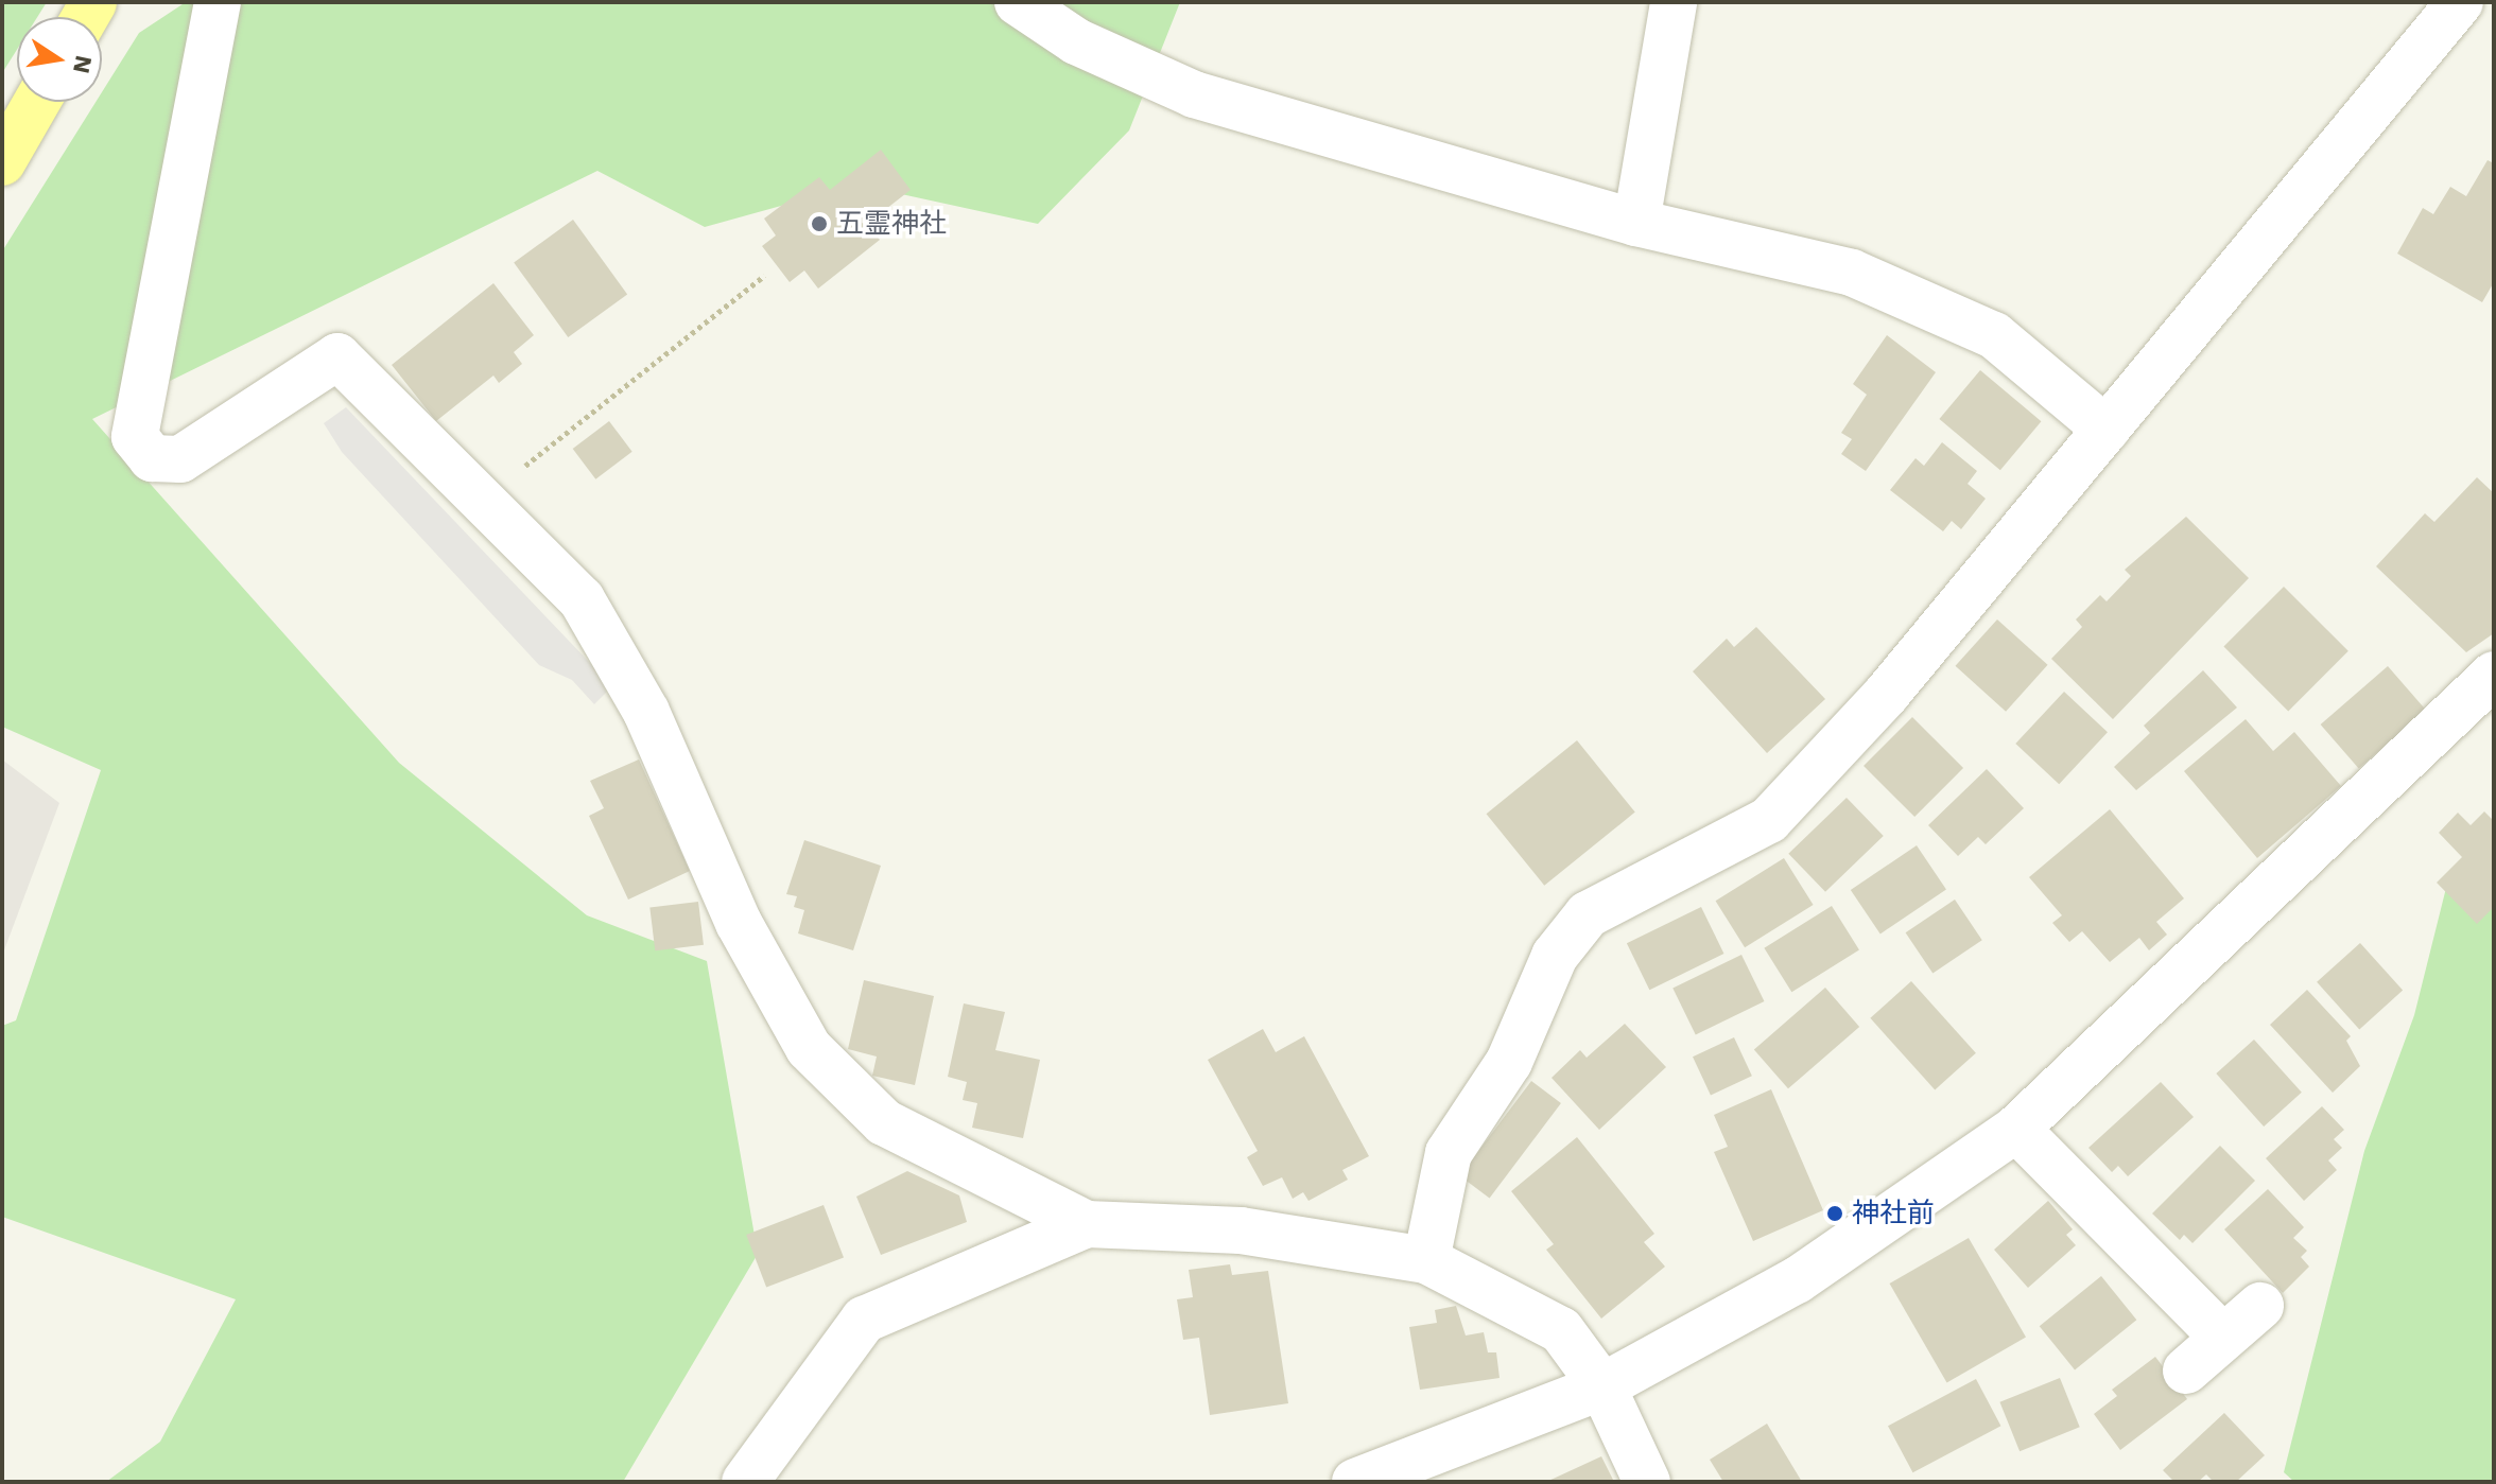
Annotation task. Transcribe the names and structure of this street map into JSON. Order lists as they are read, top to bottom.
{
  "places": ["五霊神社", "神社前"],
  "north": "right"
}
